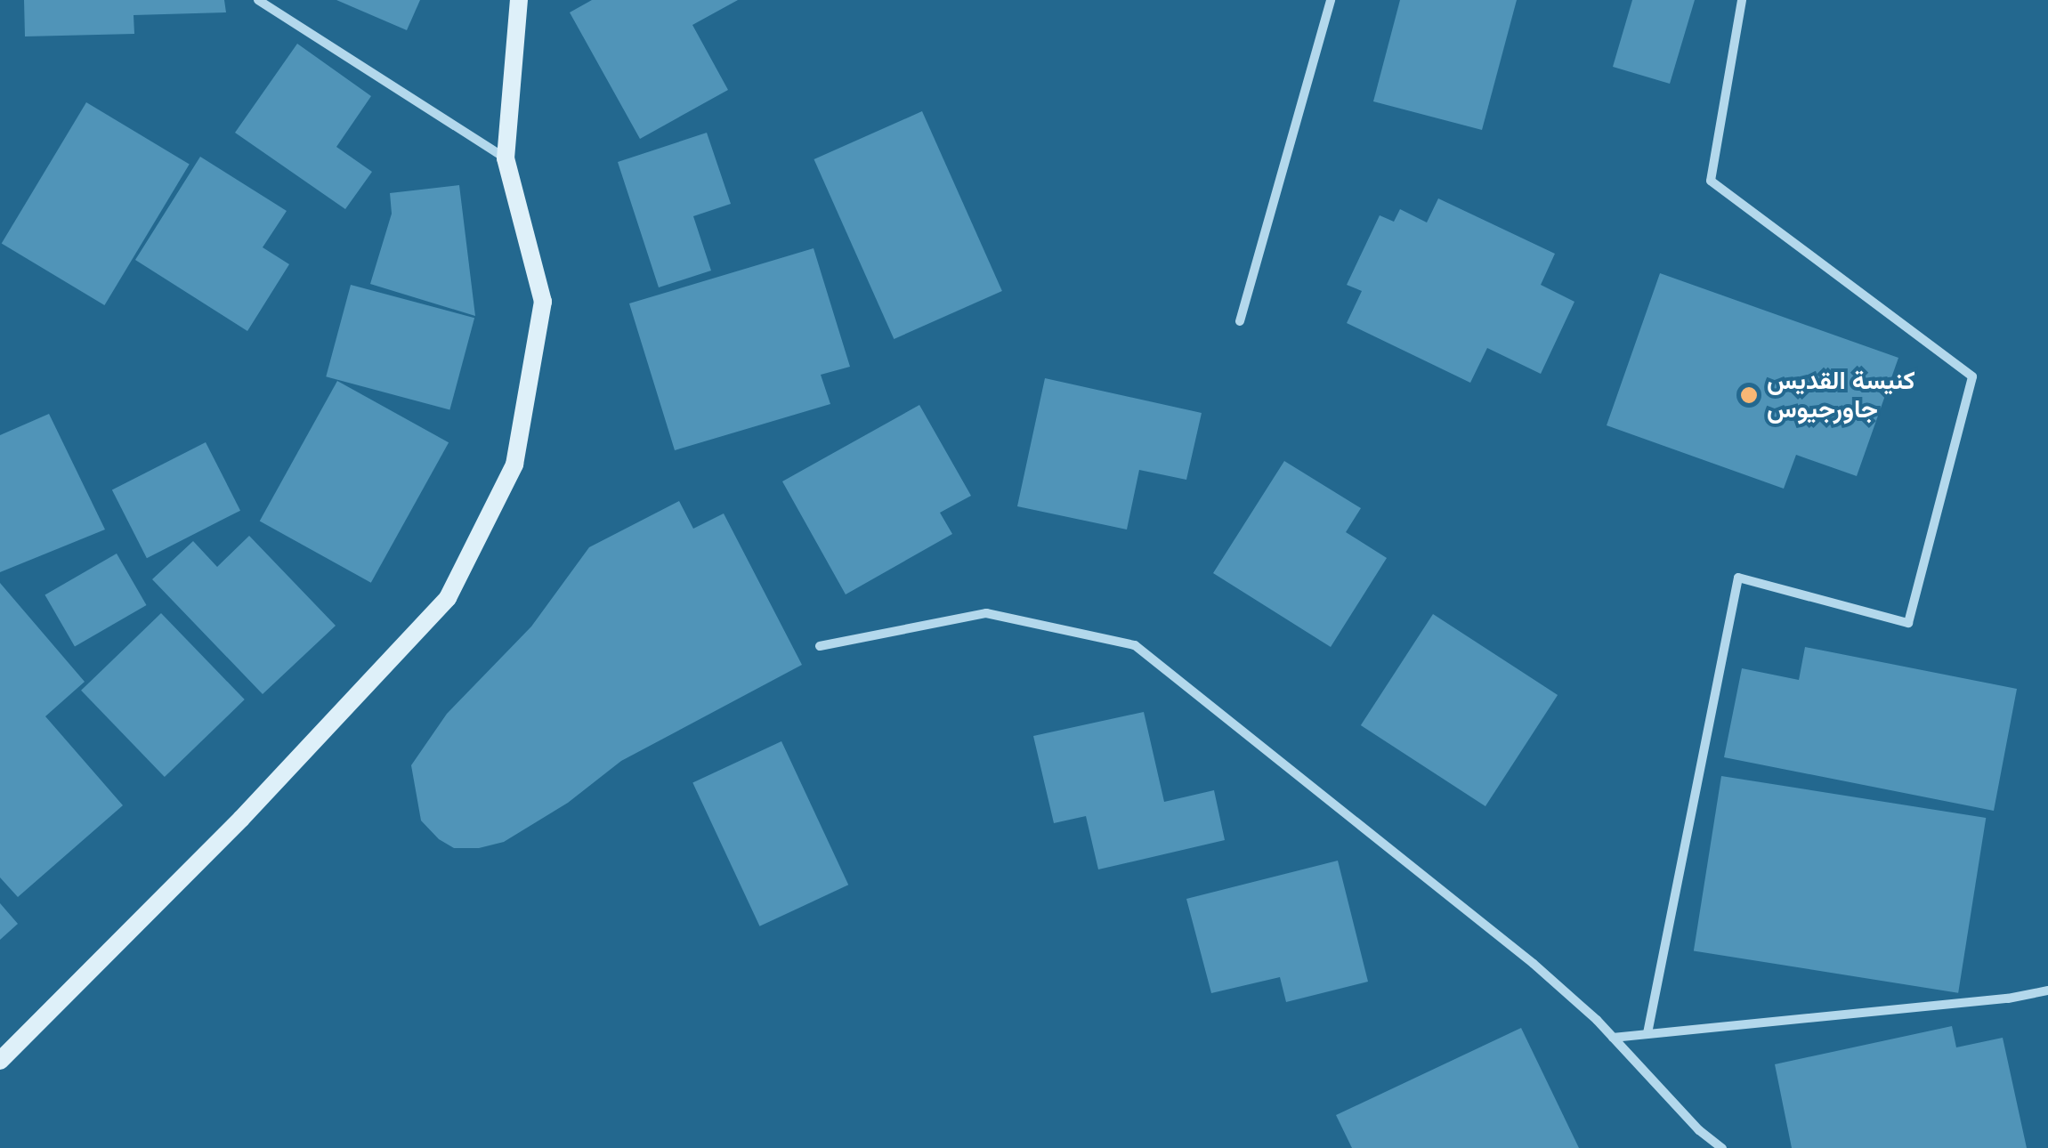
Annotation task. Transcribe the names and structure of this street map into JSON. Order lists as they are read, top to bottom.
{
  "places": ["كنيسة القديس جاورجيوس"]
}
